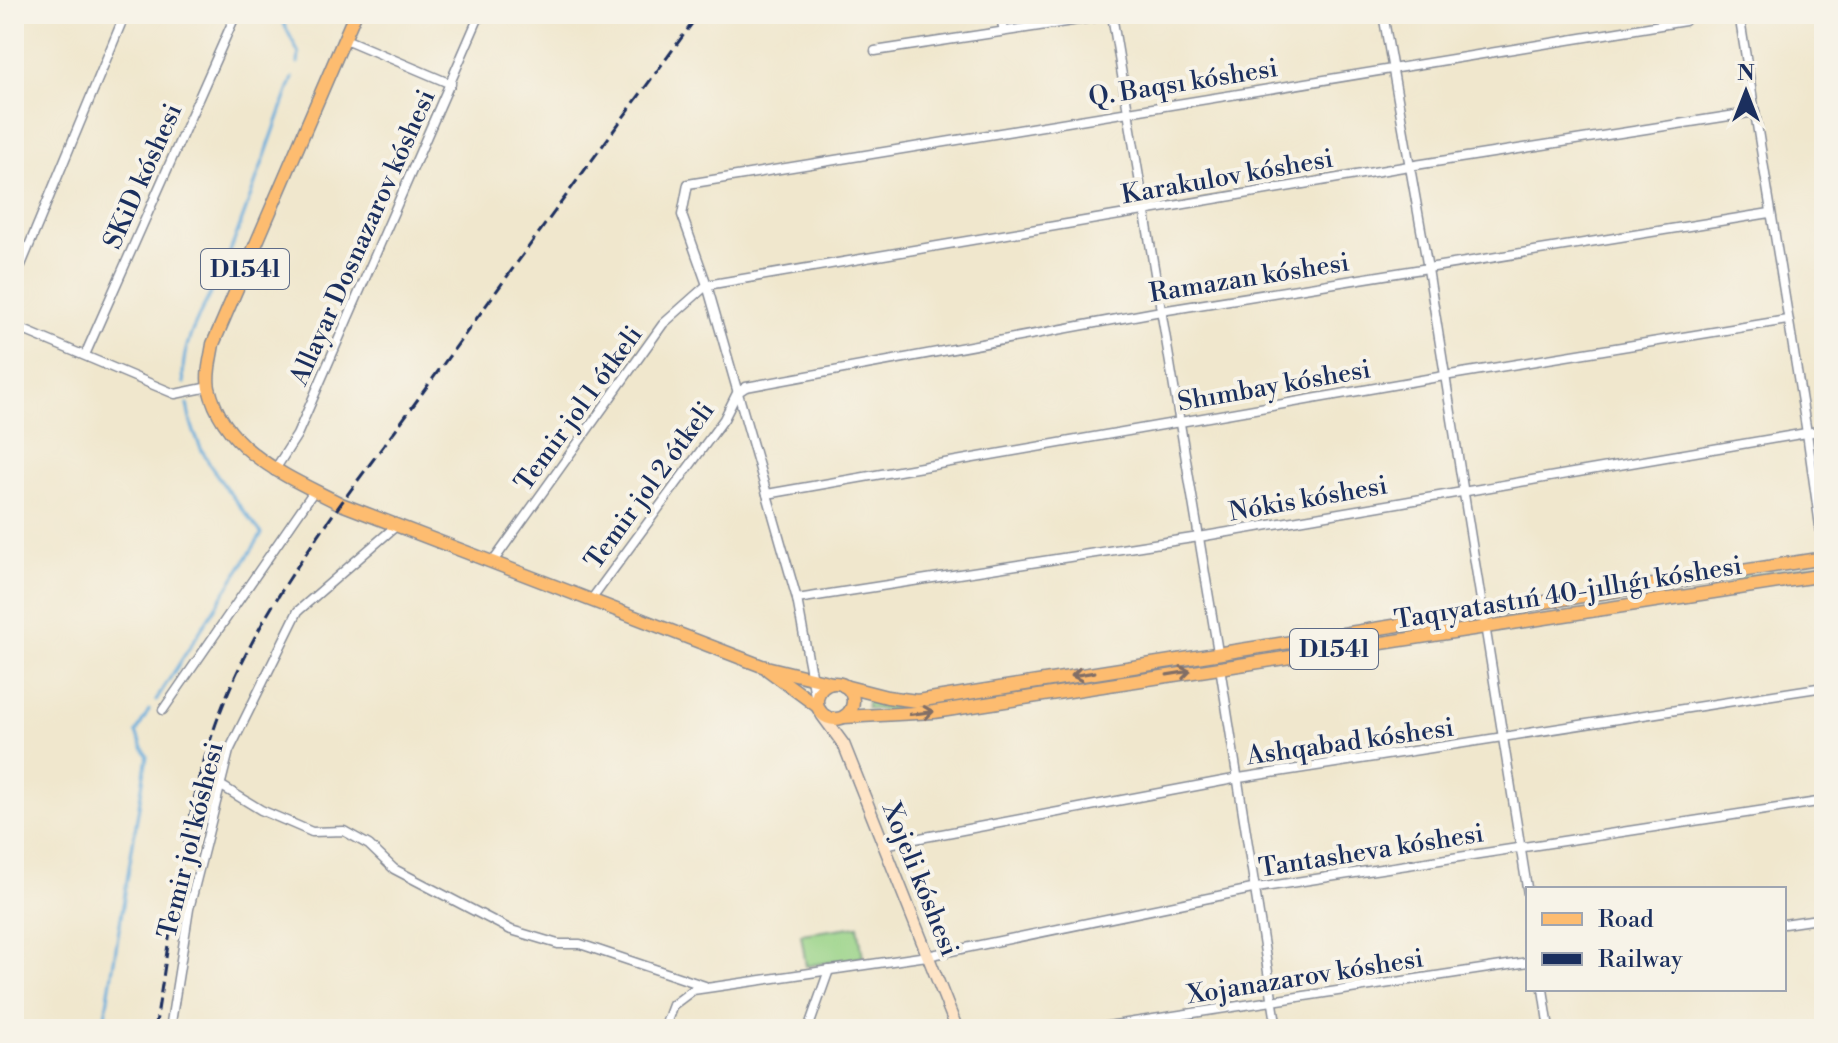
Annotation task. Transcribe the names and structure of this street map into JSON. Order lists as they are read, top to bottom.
{
  "streets": {
    "main road": ["D154l", "Taqıyatastıń 40-jıllıǵı kóshesi"],
    "street": [
      "Q. Baqsı kóshesi",
      "SKiD kóshesi",
      "Karakulov kóshesi",
      "Allayar Dosnazarov kóshesi",
      "Ramazan kóshesi",
      "Shımbay kóshesi",
      "Temir jol 1 ótkeli",
      "Temir jol 2 ótkeli",
      "Nókis kóshesi",
      "Ashqabad kóshesi",
      "Temir jol kóshesi",
      "Tantasheva kóshesi",
      "Xojeli kóshesi",
      "Xojanazarov kóshesi"
    ]
  },
  "crossings": [
    ["Q. Baqsı kóshesi", "Karakulov kóshesi"],
    ["Q. Baqsı kóshesi", "Temir jol 1 ótkeli"],
    ["Karakulov kóshesi", "Temir jol 1 ótkeli"],
    ["Allayar Dosnazarov kóshesi", "D154l"],
    ["D154l", "Temir jol 1 ótkeli"],
    ["D154l", "Temir jol 2 ótkeli"],
    ["D154l", "Taqıyatastıń 40-jıllıǵı kóshesi"],
    ["D154l", "Temir jol kóshesi"],
    ["Ramazan kóshesi", "Temir jol 2 ótkeli"],
    ["Ashqabad kóshesi", "Xojeli kóshesi"],
    ["Tantasheva kóshesi", "Xojeli kóshesi"]
  ],
  "legend": ["Road", "Railway"],
  "north": "top"
}
